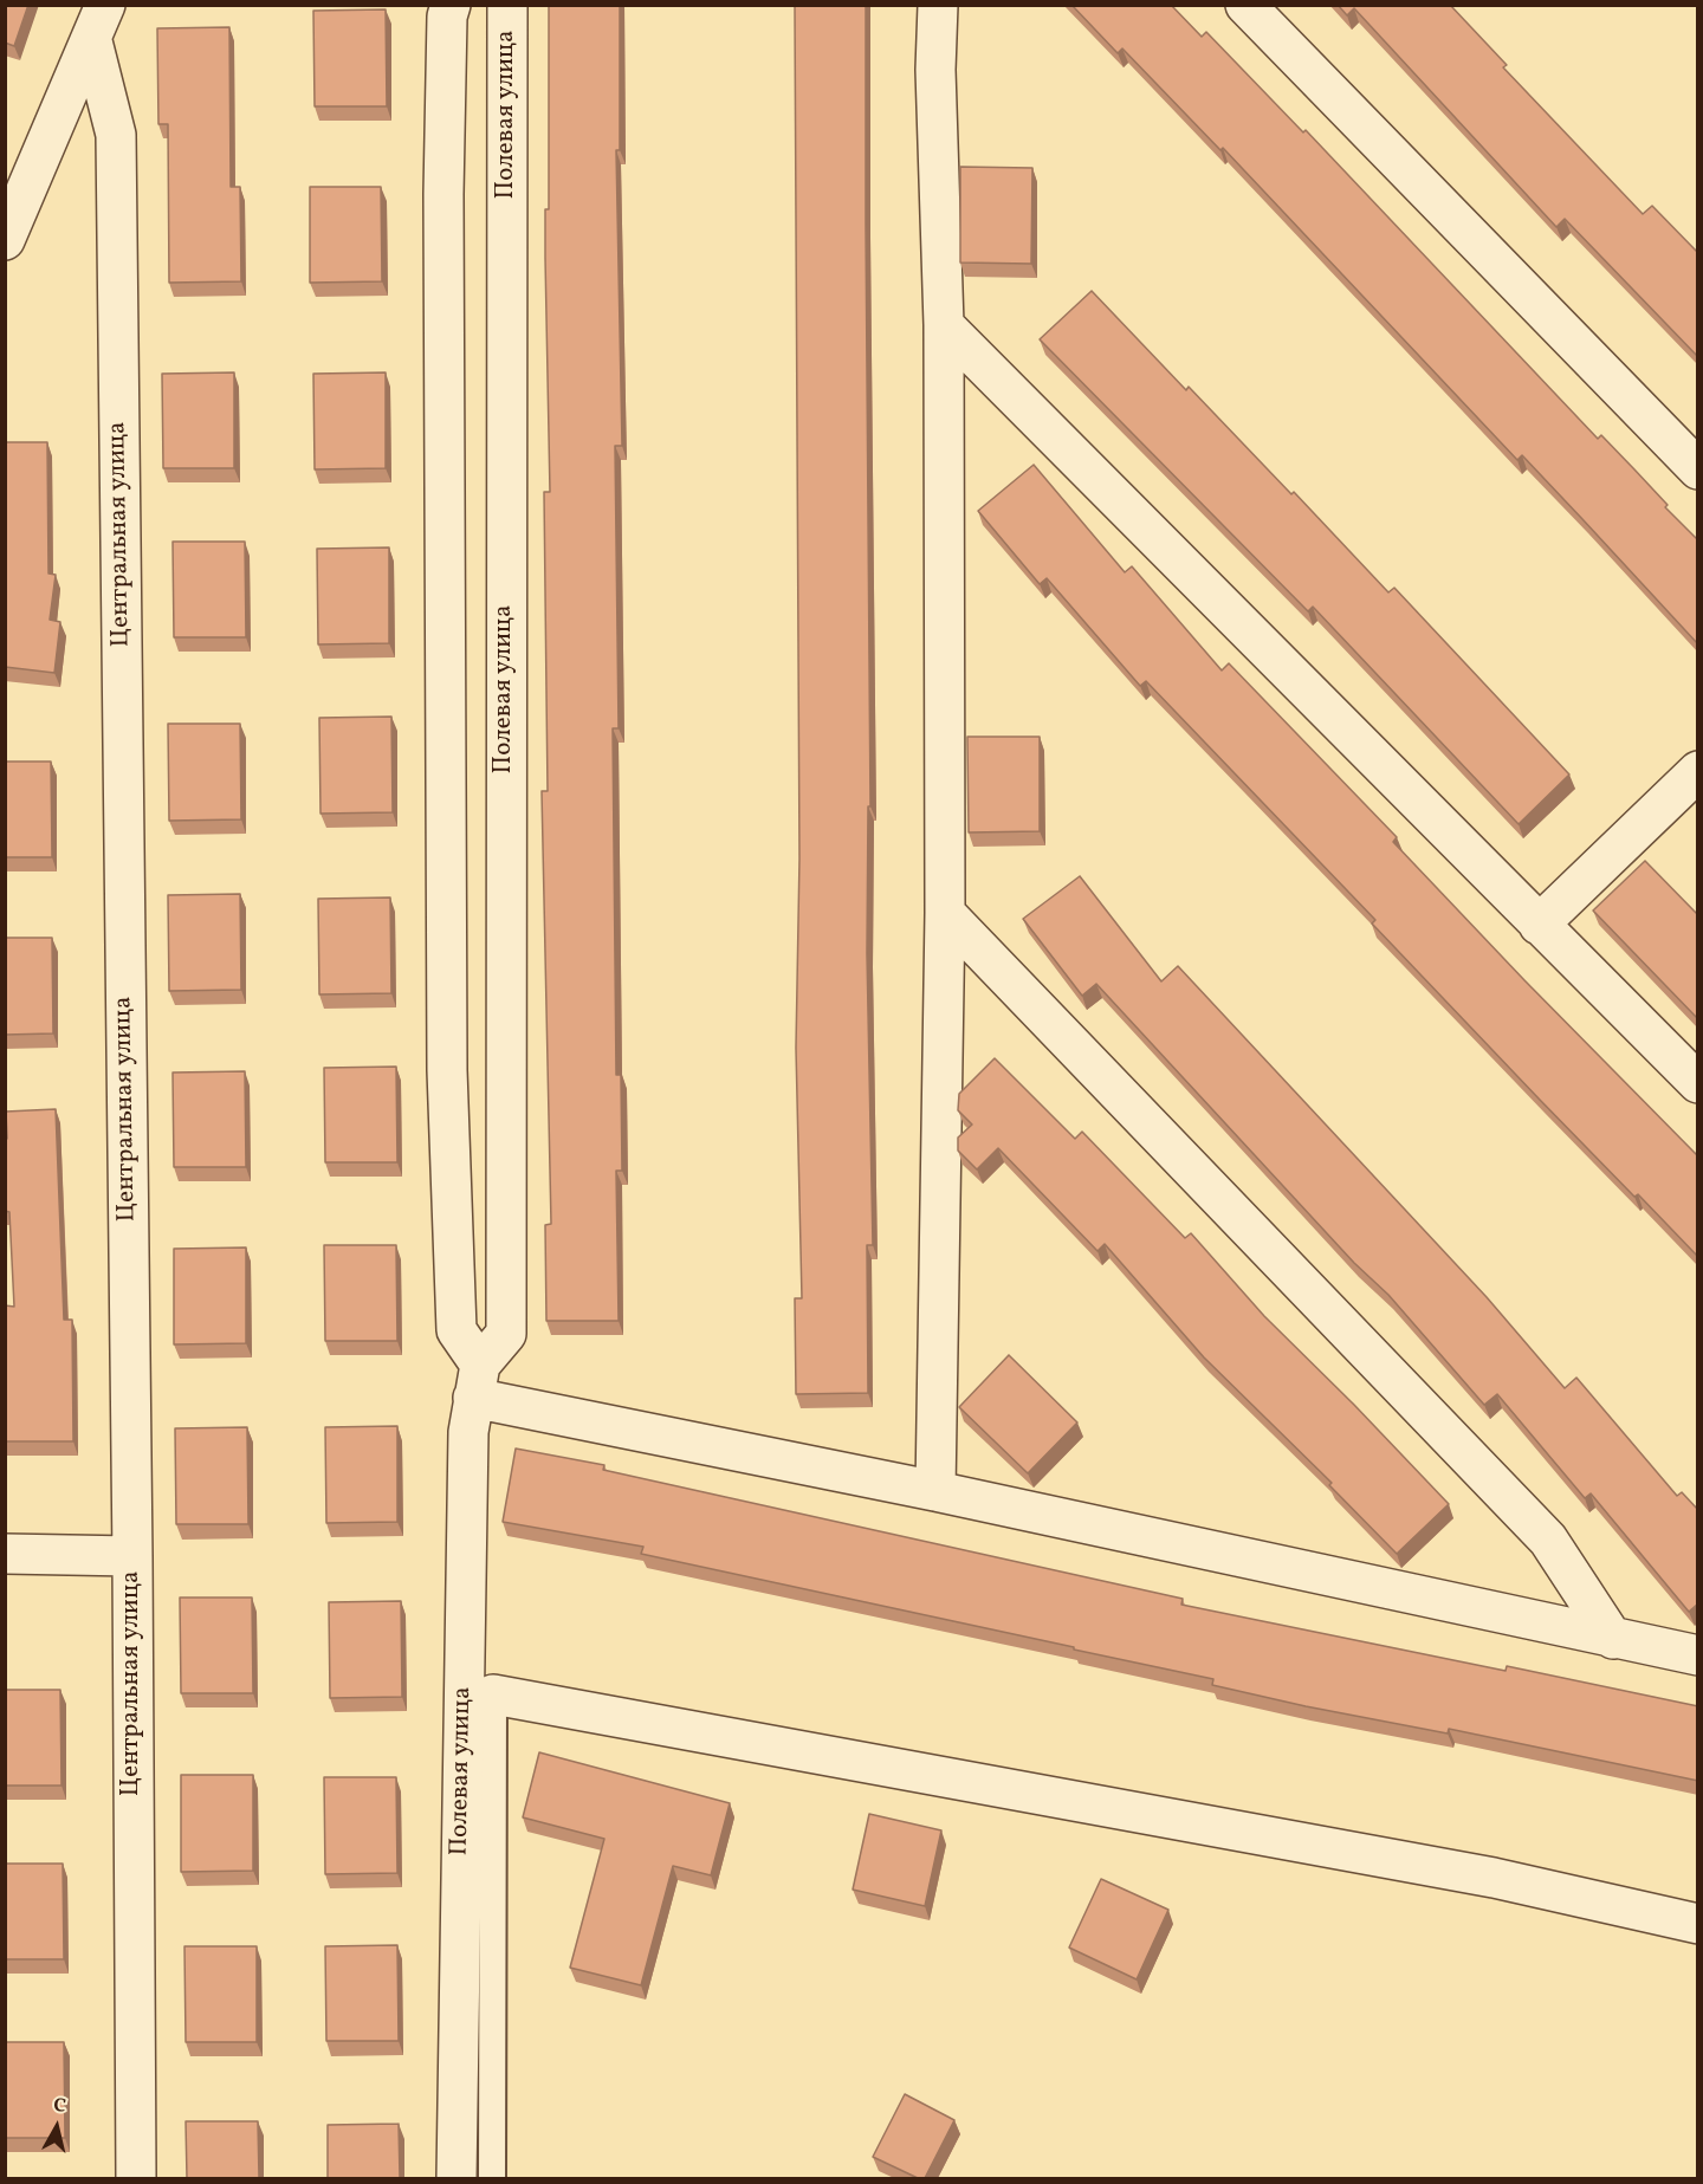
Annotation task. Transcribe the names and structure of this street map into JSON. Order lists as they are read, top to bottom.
{
  "streets": {
    "street": ["Полевая улица", "Центральная улица"]
  },
  "north": "top"
}
